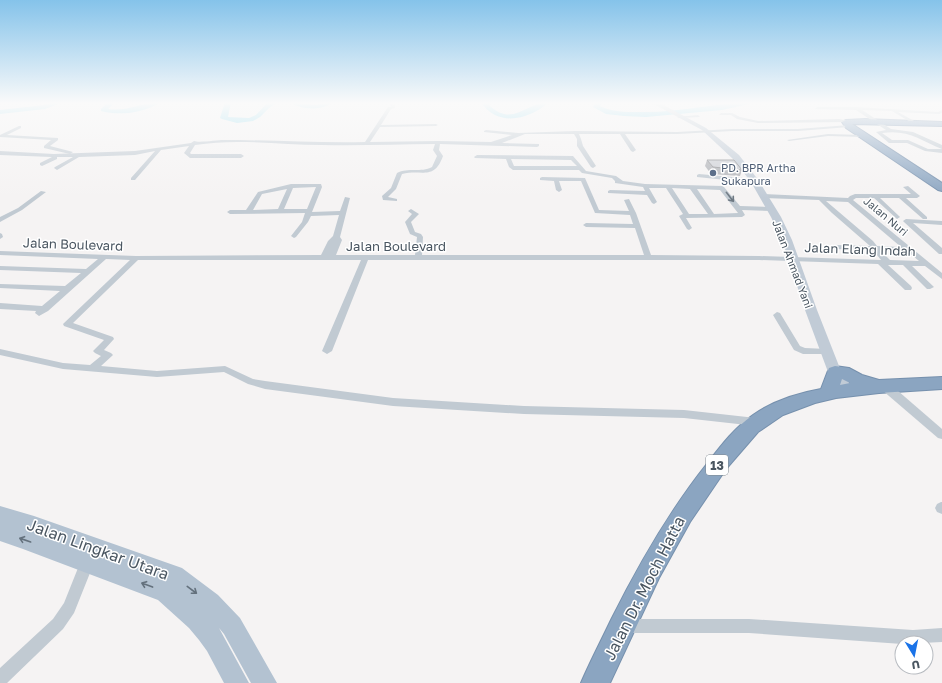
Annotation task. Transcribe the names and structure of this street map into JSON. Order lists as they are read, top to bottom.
{
  "streets": {
    "highway": ["13", "Jalan Dr. Moch Hatta"],
    "main road": ["Jalan Lingkar Utara"],
    "street": [
      "Jalan Nuri",
      "Jalan Boulevard",
      "Jalan Elang Indah",
      "Jalan Ahmad Yani"
    ]
  },
  "crossings": [
    ["Jalan Nuri", "Jalan Elang Indah"],
    ["Jalan Boulevard", "Jalan Elang Indah"],
    ["Jalan Boulevard", "Jalan Ahmad Yani"],
    ["Jalan Elang Indah", "Jalan Ahmad Yani"],
    ["Jalan Ahmad Yani", "Jalan Dr. Moch Hatta"]
  ],
  "places": ["PD. BPR Artha Sukapura"],
  "north": "bottom"
}
